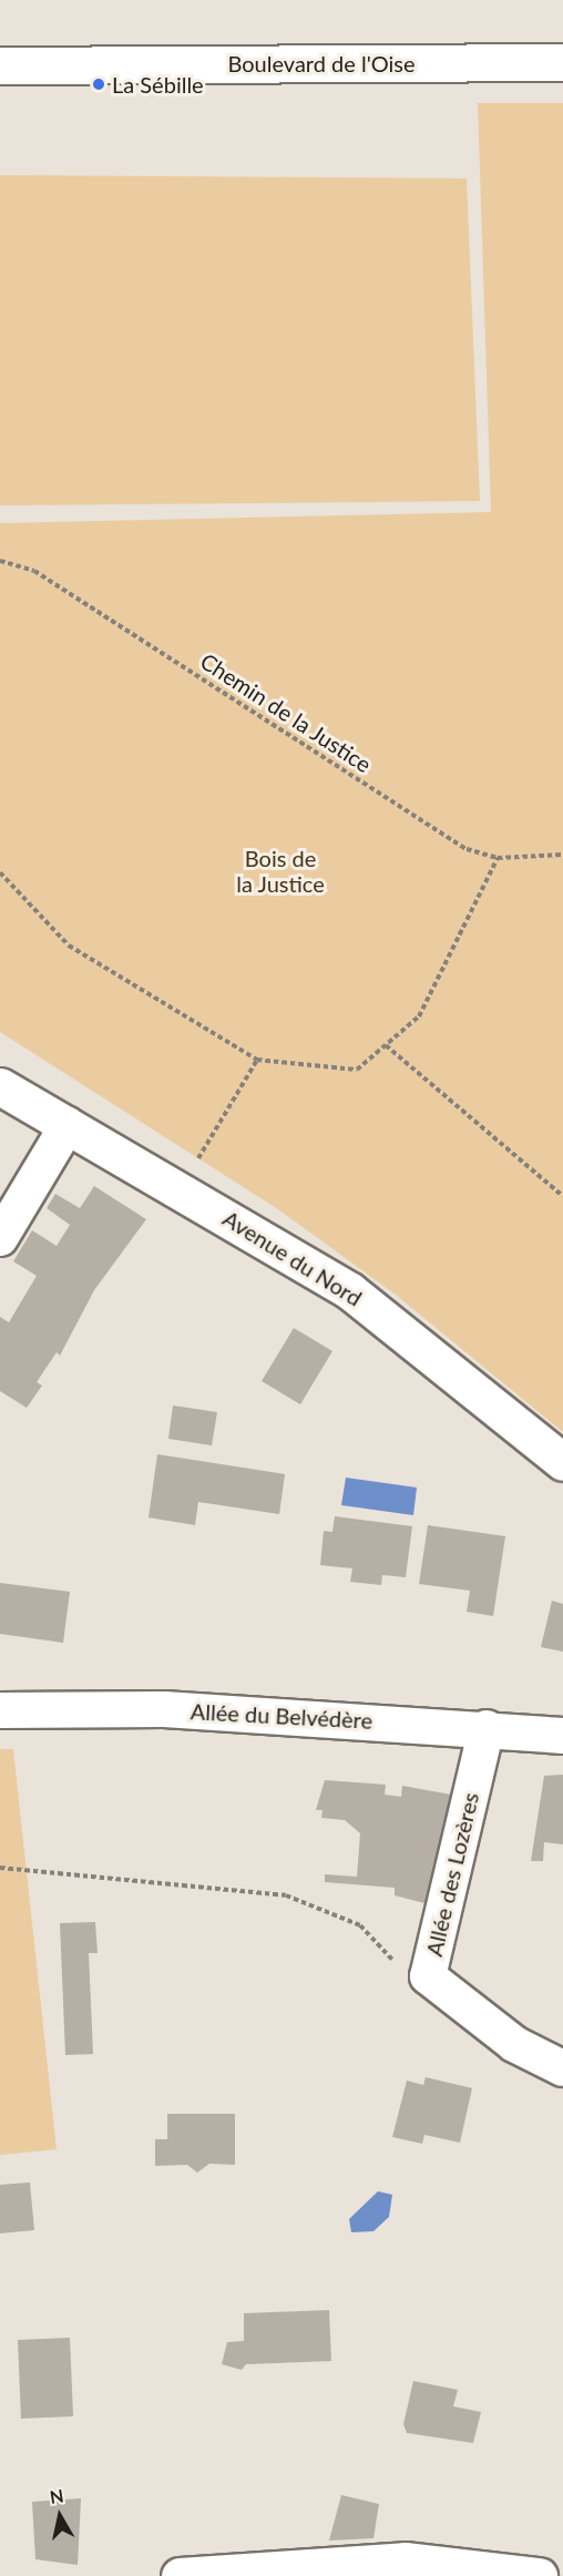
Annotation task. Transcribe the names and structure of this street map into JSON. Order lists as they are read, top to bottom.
{
  "streets": {
    "street": [
      "Boulevard de l'Oise",
      "Avenue du Nord",
      "Allée du Belvédère",
      "Allée des Lozères"
    ],
    "path": ["Chemin de la Justice"]
  },
  "crossings": [
    ["Allée du Belvédère", "Allée des Lozères"]
  ],
  "parks": ["Bois de la Justice"],
  "places": ["La Sébille"],
  "north": "top"
}
